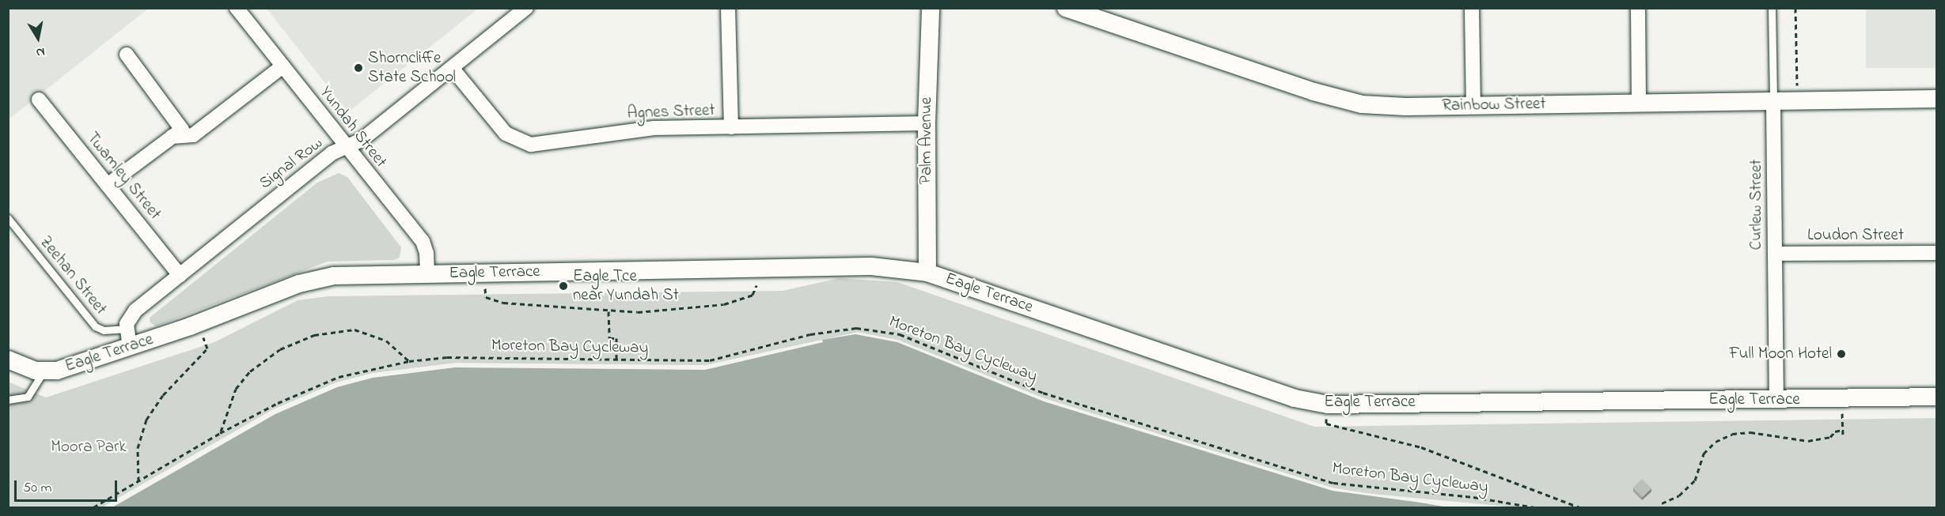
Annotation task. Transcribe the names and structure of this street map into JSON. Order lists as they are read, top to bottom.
{
  "streets": {
    "street": [
      "Rainbow Street",
      "Agnes Street",
      "Yundah Street",
      "Palm Avenue",
      "Signal Row",
      "Twamley Street",
      "Curlew Street",
      "Loudon Street",
      "Eagle Terrace"
    ],
    "lane": ["Zeehan Street"],
    "path": ["Moreton Bay Cycleway"]
  },
  "crossings": [
    ["Rainbow Street", "Curlew Street"],
    ["Agnes Street", "Palm Avenue"],
    ["Agnes Street", "Signal Row"],
    ["Yundah Street", "Signal Row"],
    ["Yundah Street", "Eagle Terrace"],
    ["Palm Avenue", "Eagle Terrace"],
    ["Signal Row", "Twamley Street"],
    ["Signal Row", "Zeehan Street"],
    ["Curlew Street", "Loudon Street"],
    ["Curlew Street", "Eagle Terrace"]
  ],
  "parks": ["Moora Park"],
  "places": ["Shorncliffe State School", "Eagle Tce near Yundah St", "Full Moon Hotel"],
  "scale_bar": "50 m",
  "north": "bottom"
}
